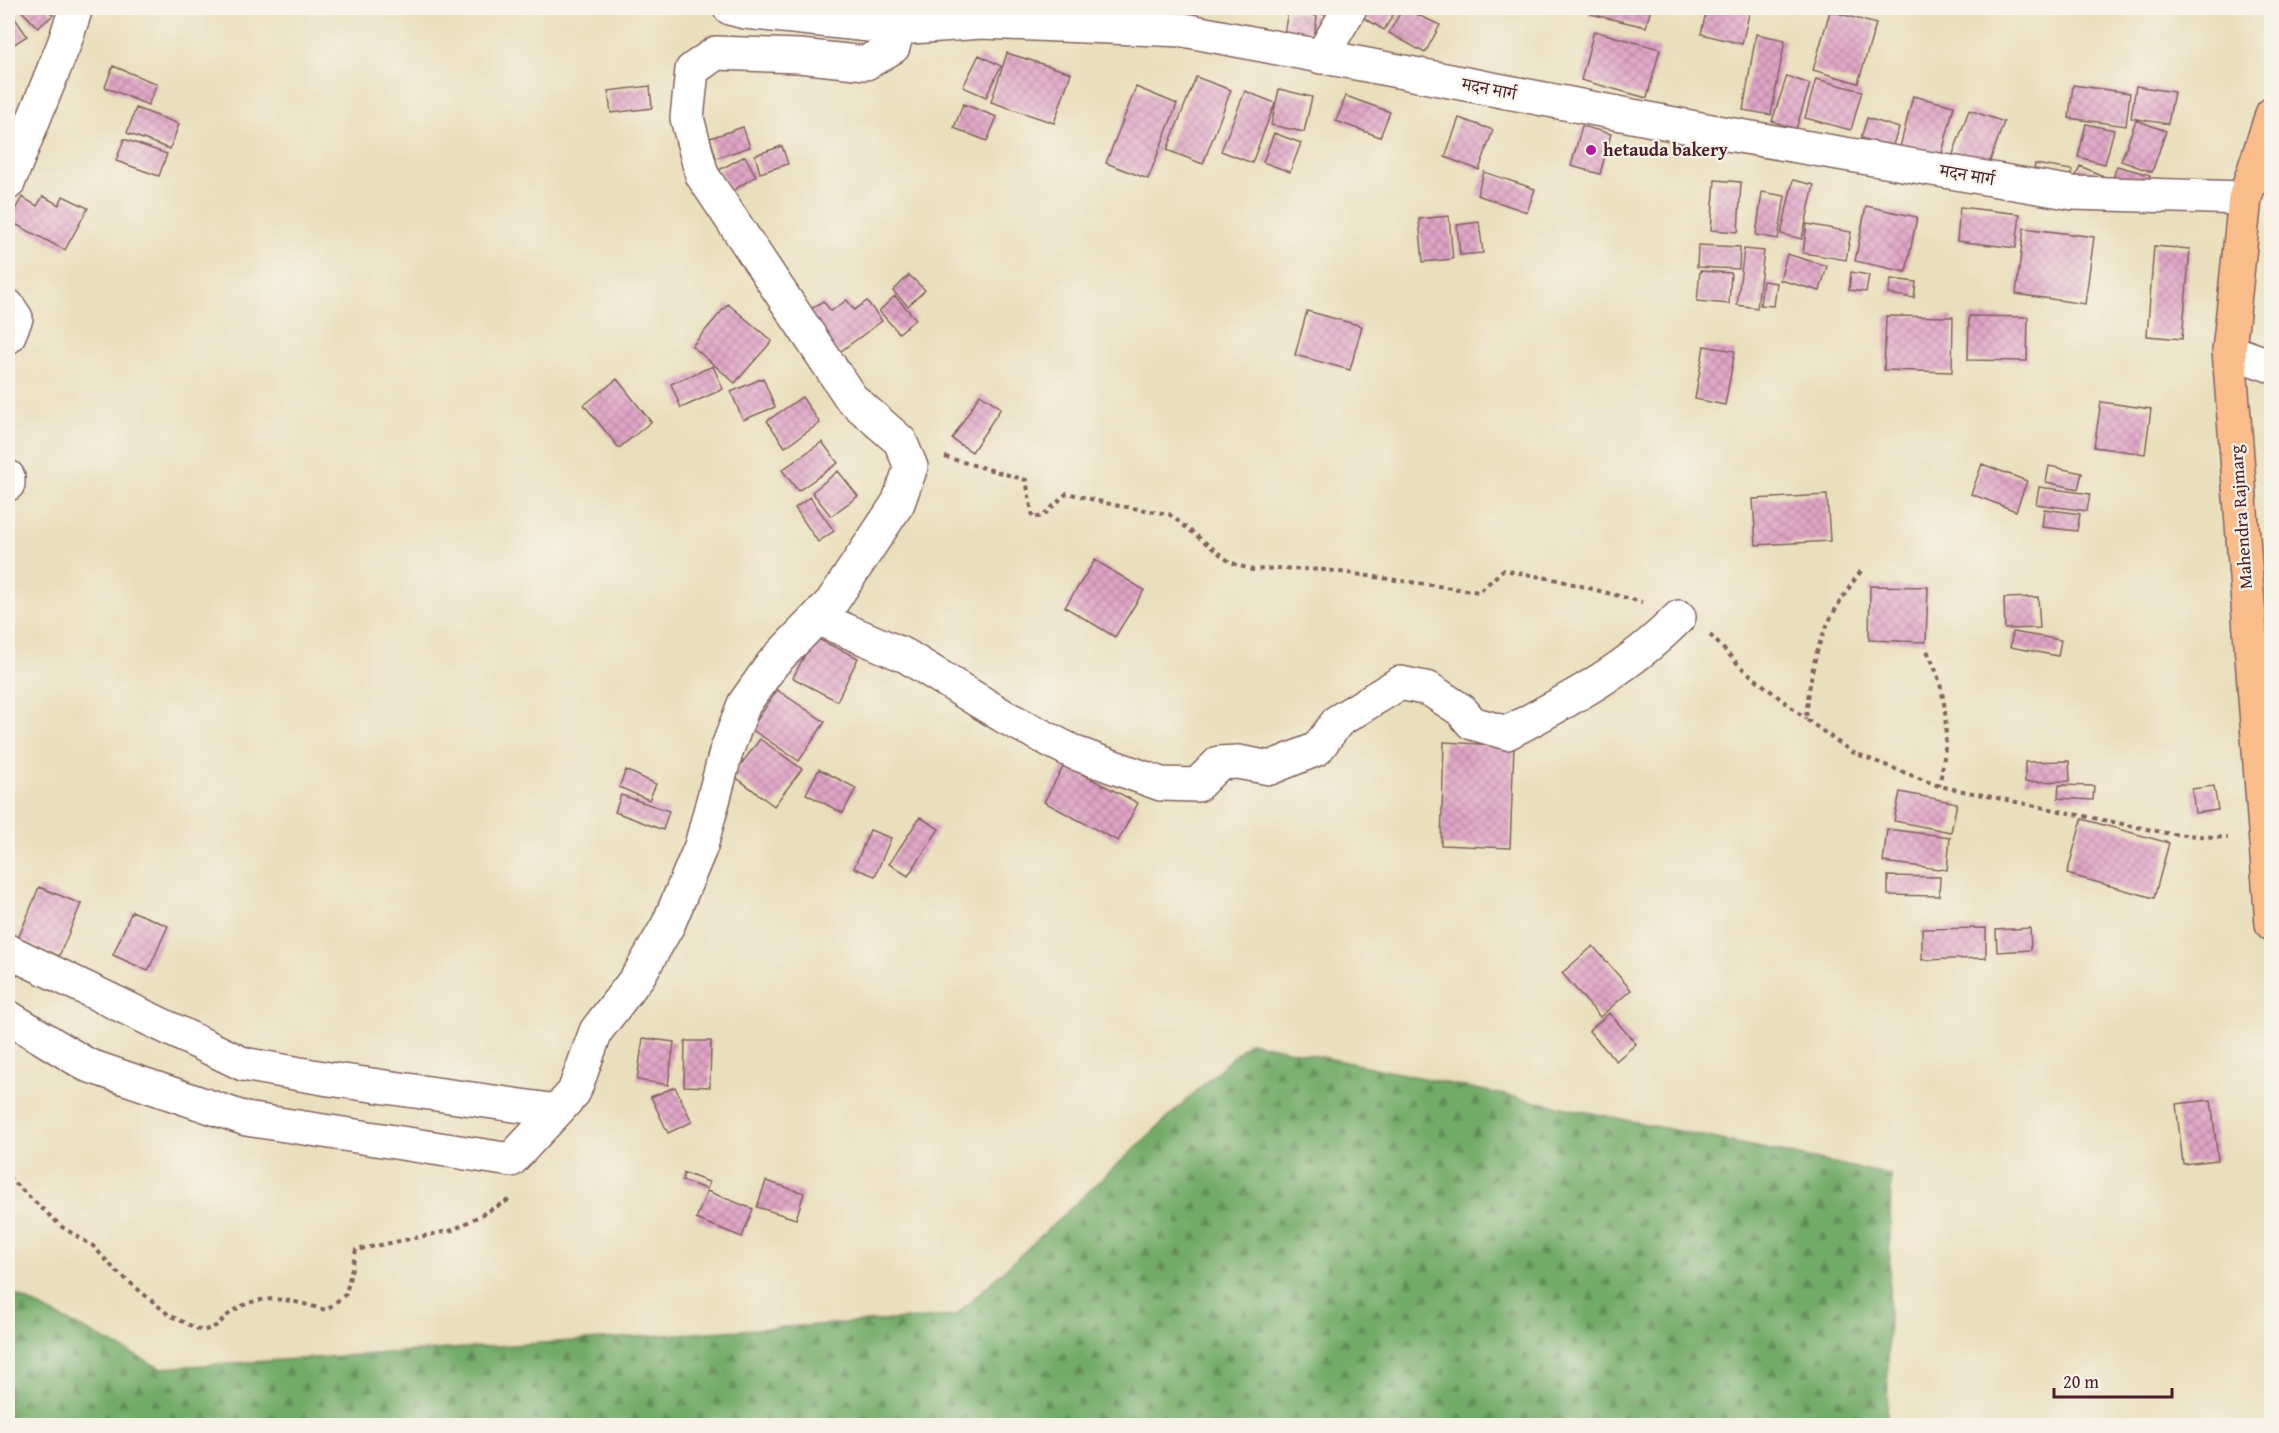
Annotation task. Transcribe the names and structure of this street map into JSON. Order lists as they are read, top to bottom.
{
  "streets": {
    "highway": ["Mahendra Rajmarg"],
    "street": ["मदन मार्ग"]
  },
  "crossings": [
    ["मदन मार्ग", "Mahendra Rajmarg"]
  ],
  "places": ["hetauda bakery"],
  "scale_bar": "20 m"
}
